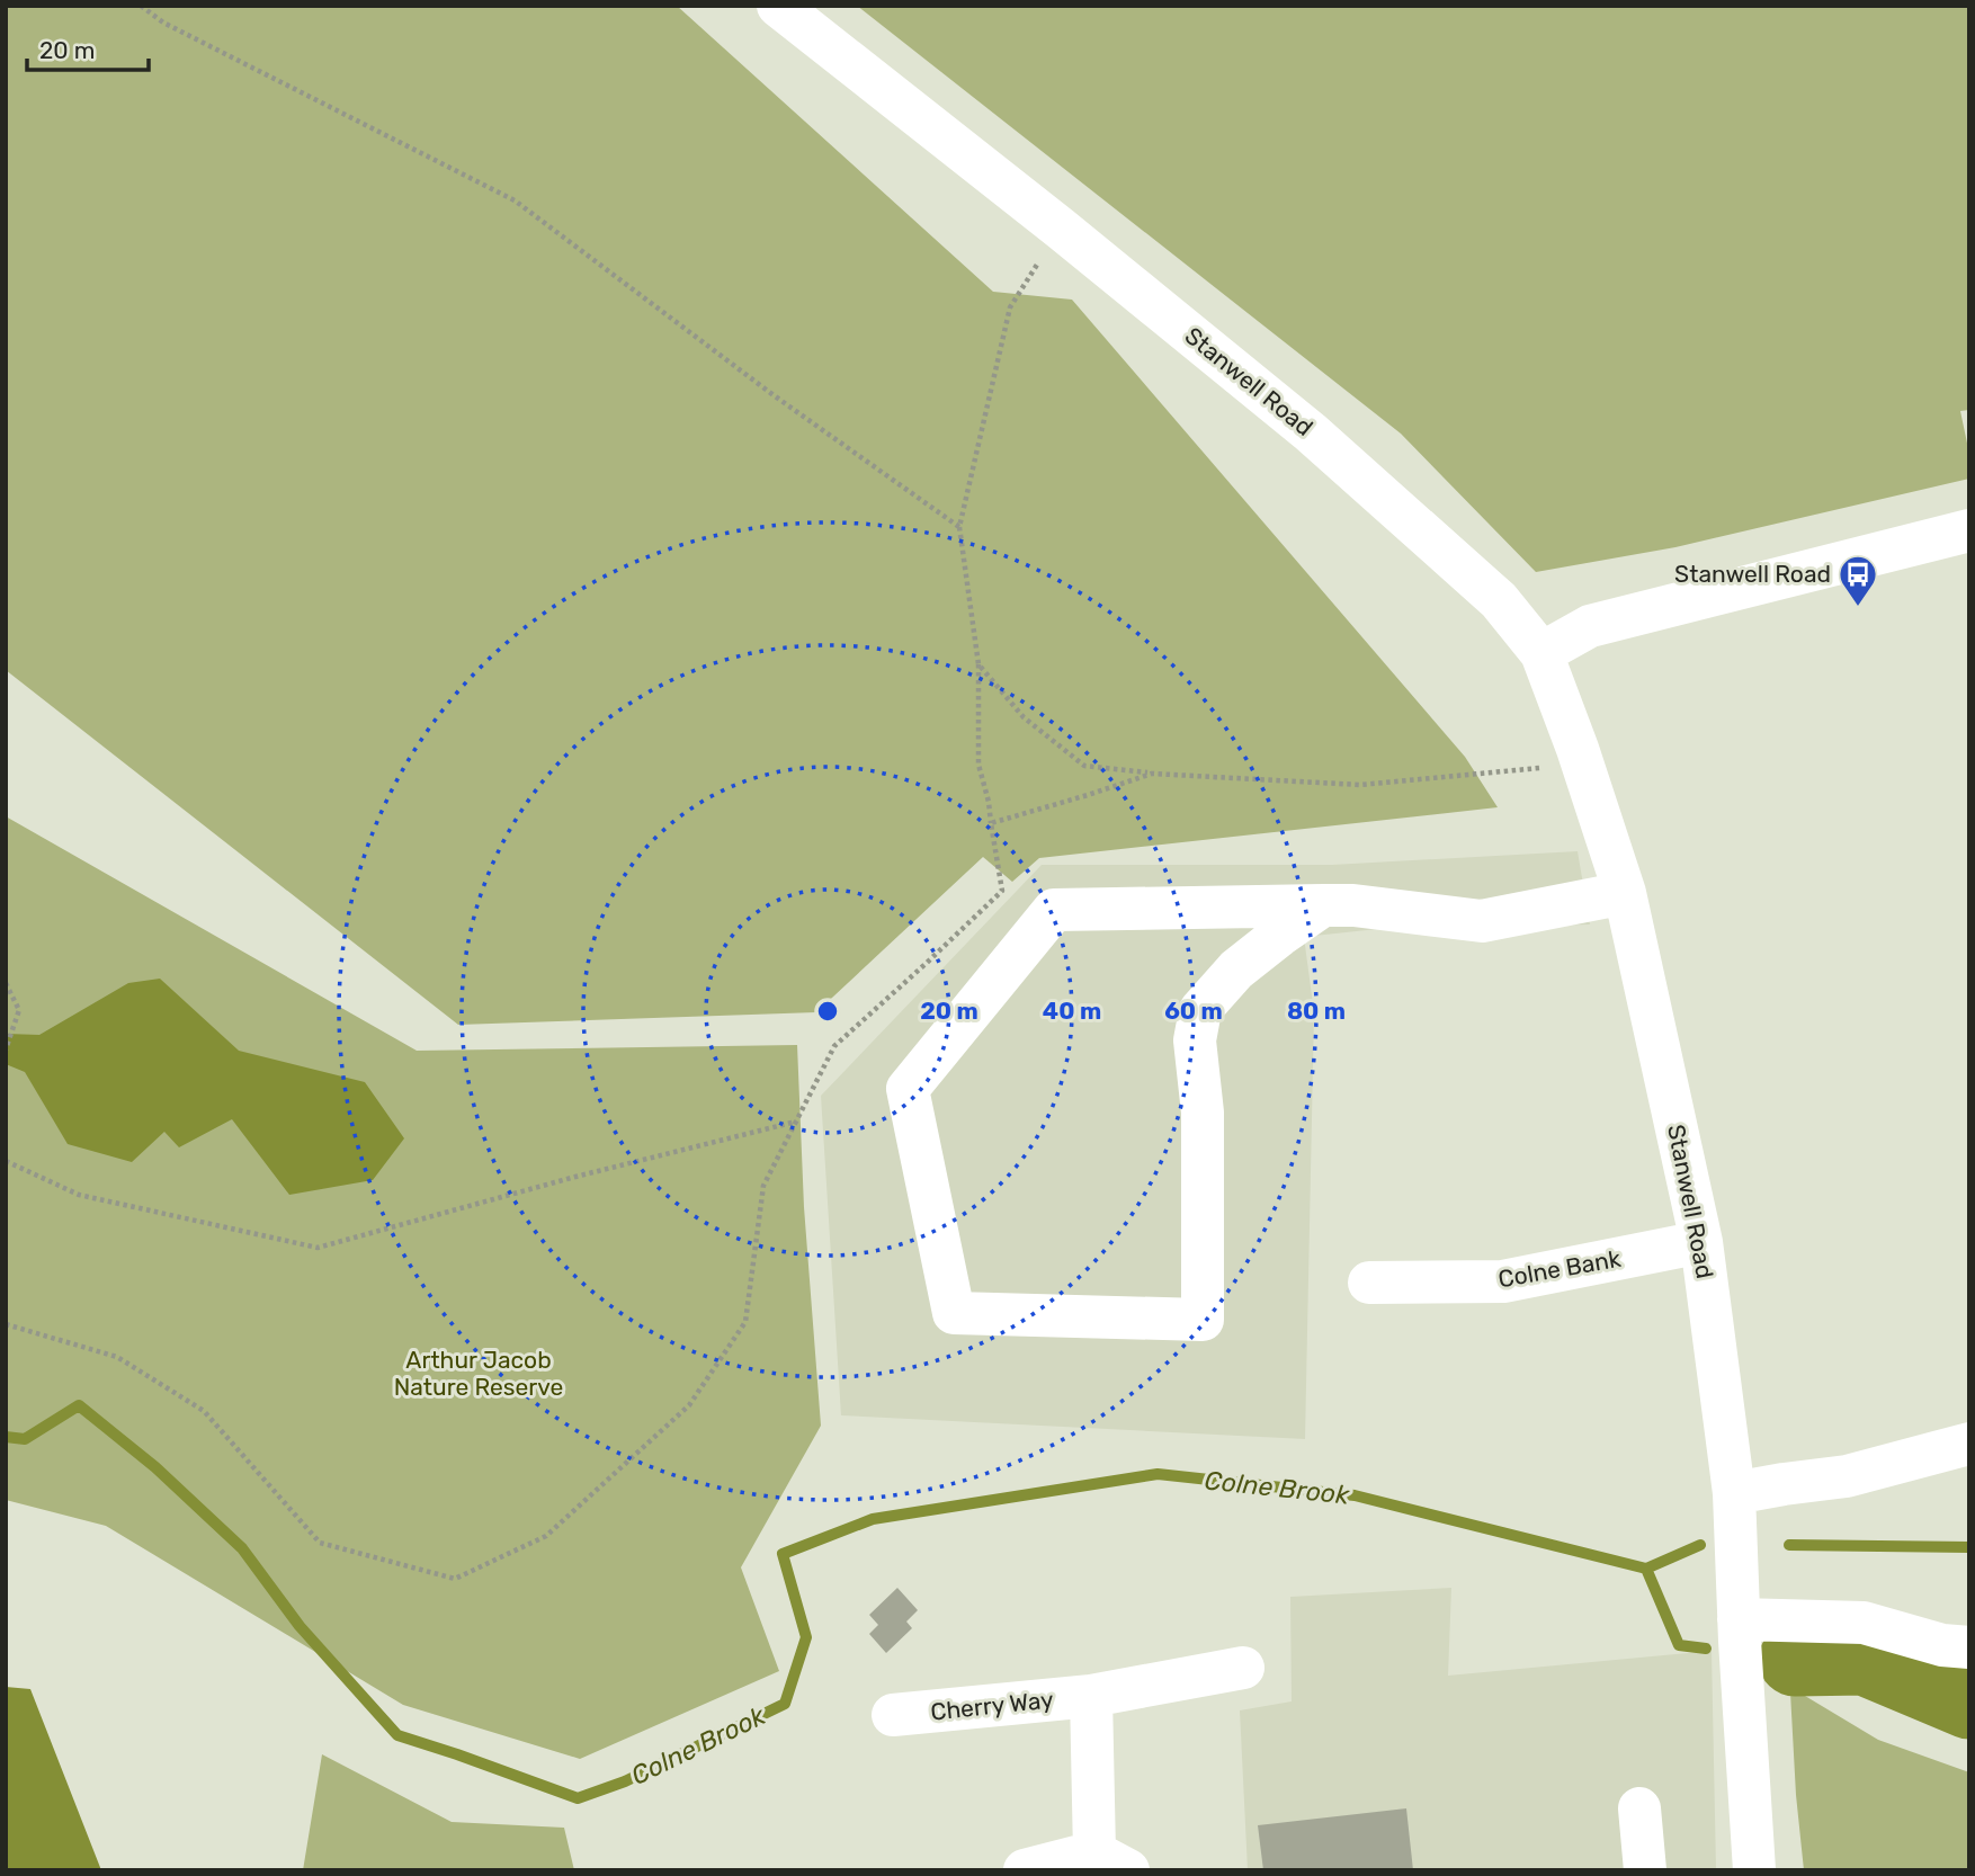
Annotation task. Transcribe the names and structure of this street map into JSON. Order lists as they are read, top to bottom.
{
  "streets": {
    "street": ["Stanwell Road", "Colne Bank", "Cherry Way"]
  },
  "crossings": [
    ["Stanwell Road", "Colne Bank"]
  ],
  "water": ["Colne Brook"],
  "parks": ["Arthur Jacob Nature Reserve"],
  "places": {
    "bus stop": ["Stanwell Road"]
  },
  "scale_bar": "20 m",
  "rings": [
    "20 m",
    "40 m",
    "60 m",
    "80 m"
  ]
}
